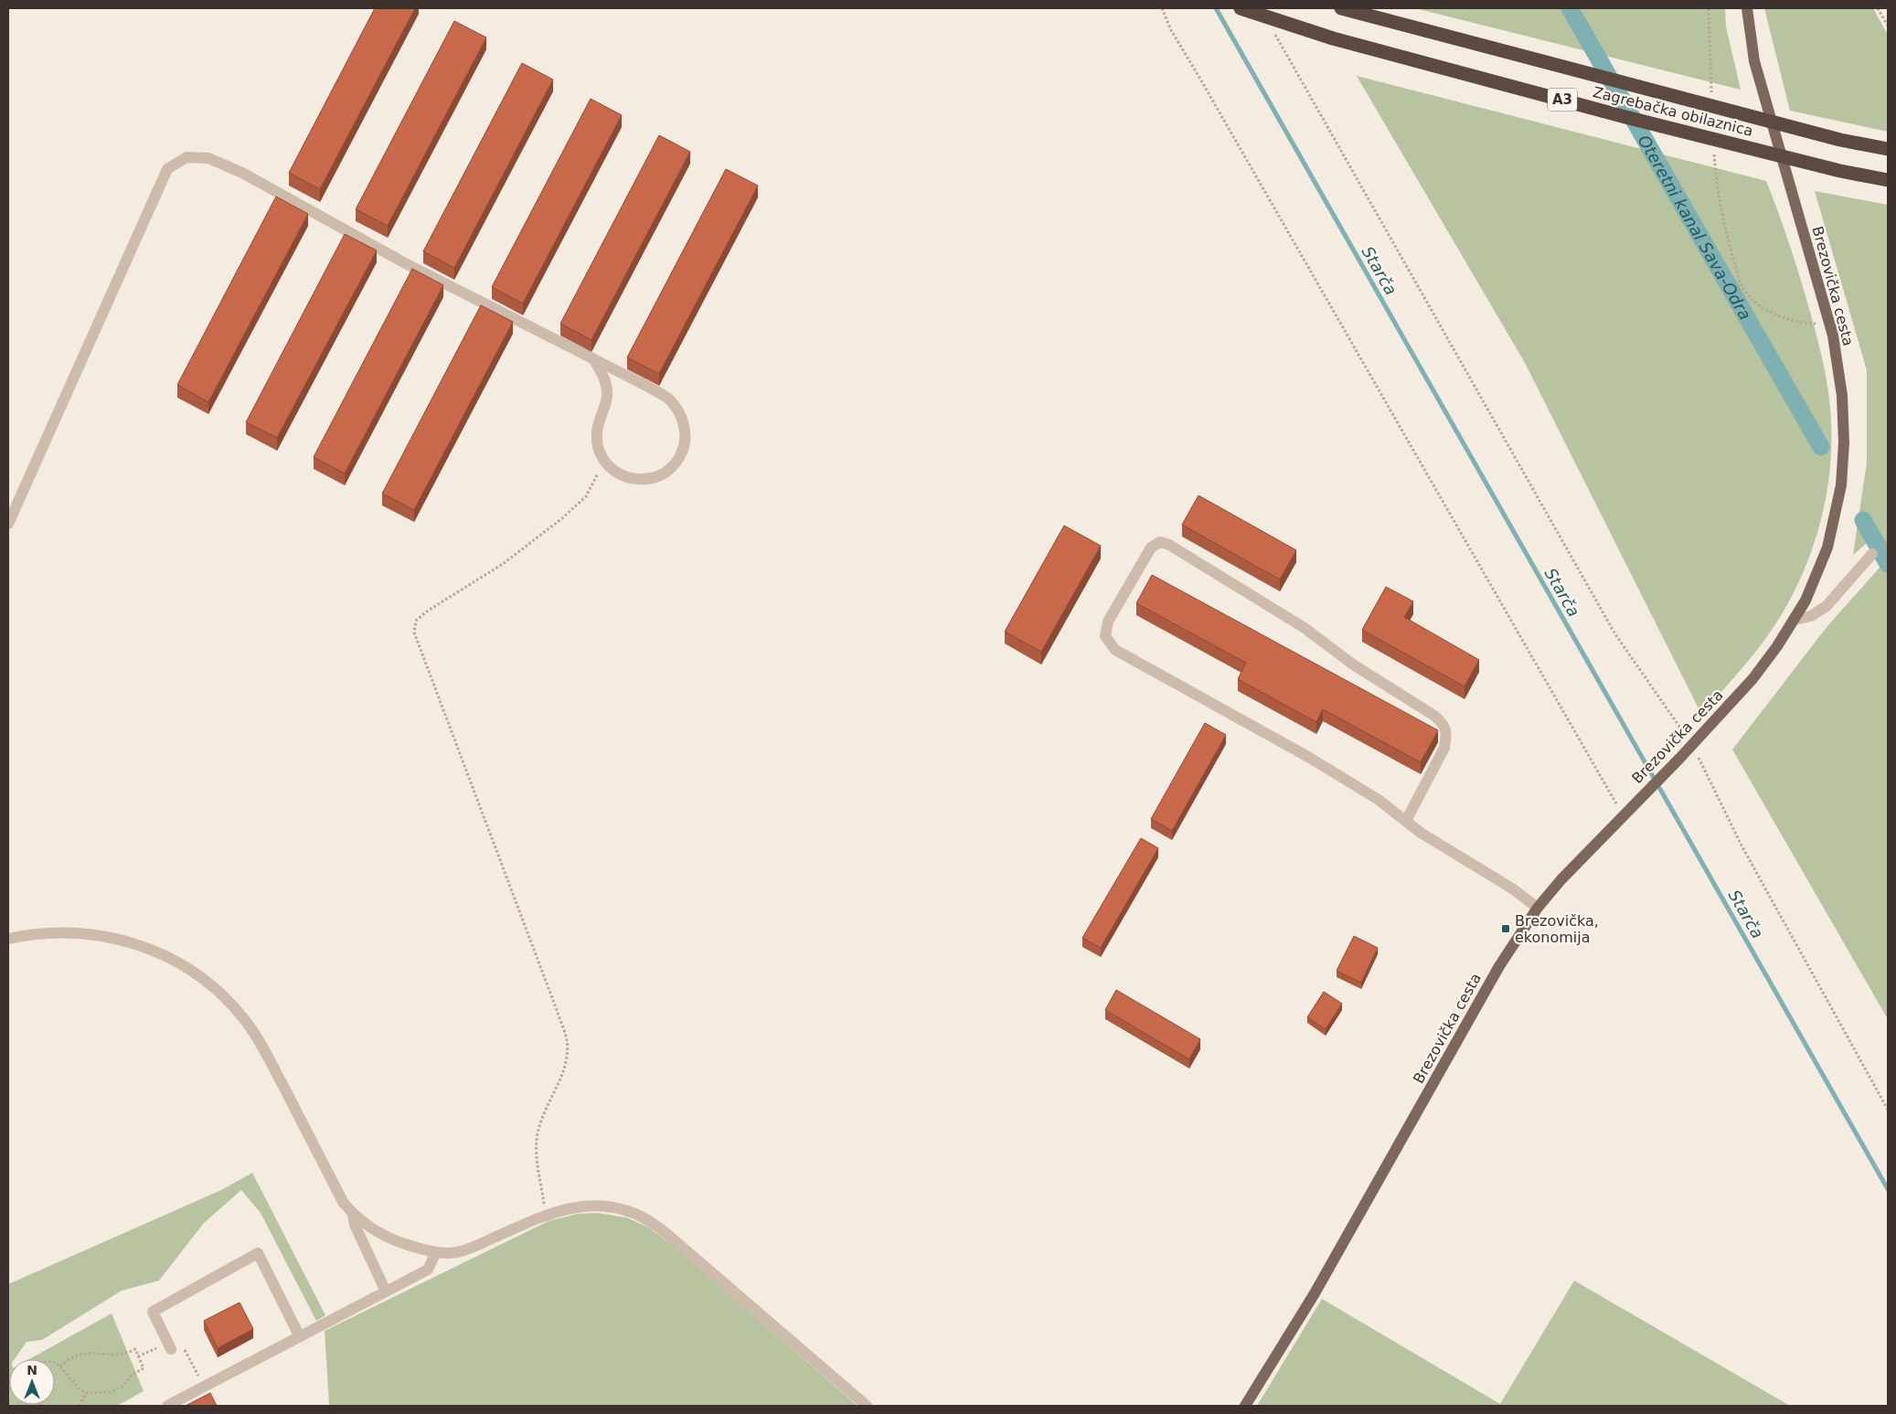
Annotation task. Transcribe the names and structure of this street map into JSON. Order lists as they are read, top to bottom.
{
  "streets": {
    "highway": ["A3", "Zagrebačka obilaznica"],
    "main road": ["Brezovička cesta"]
  },
  "water": ["Oteretni kanal Sava-Odra", "Starča"],
  "places": {
    "transit": ["Brezovička, ekonomija"]
  },
  "north": "top"
}
